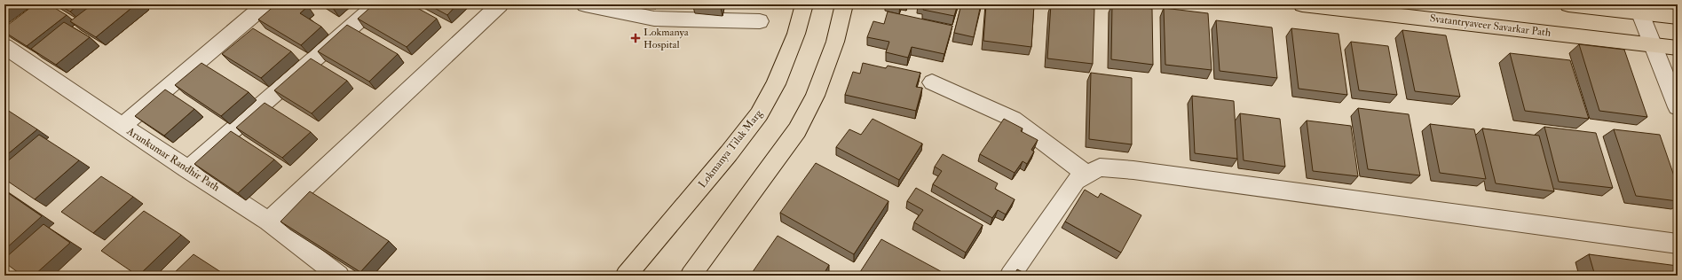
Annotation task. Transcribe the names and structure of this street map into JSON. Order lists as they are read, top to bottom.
{
  "streets": {
    "main road": ["Svatantryaveer Savarkar Path", "Lokmanya Tilak Marg"],
    "street": ["Arunkumar Randhir Path"]
  },
  "places": {
    "health": ["Lokmanya Hospital"]
  }
}
